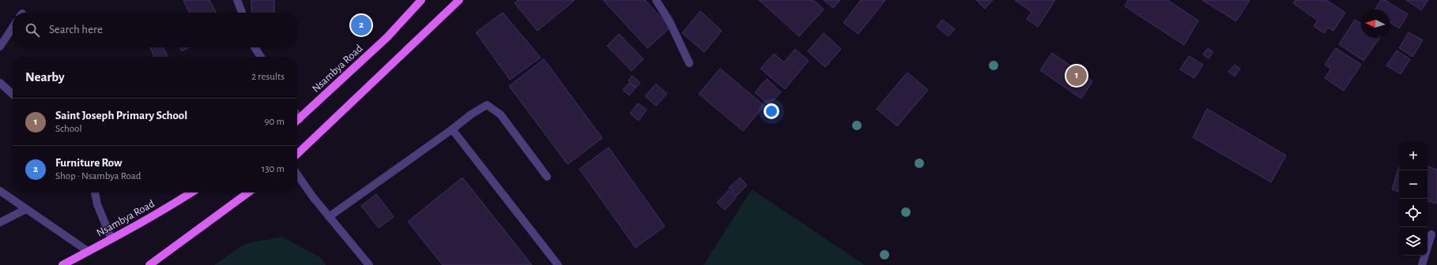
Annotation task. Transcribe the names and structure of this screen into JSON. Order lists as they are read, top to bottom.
{
  "streets": {
    "main road": ["Nsambya Road"]
  },
  "north": "left",
  "page": {
    "search": "Search here",
    "pins": ["2", "1"],
    "heading": ["Nearby", "2 results"],
    "list": [
      {
        "mark": "1",
        "name": "Saint Joseph Primary School",
        "note": "School",
        "value": "90 m"
      },
      {
        "mark": "2",
        "name": "Furniture Row",
        "note": "Shop · Nsambya Road",
        "value": "130 m"
      }
    ],
    "map_buttons": ["+", "−"]
  }
}
